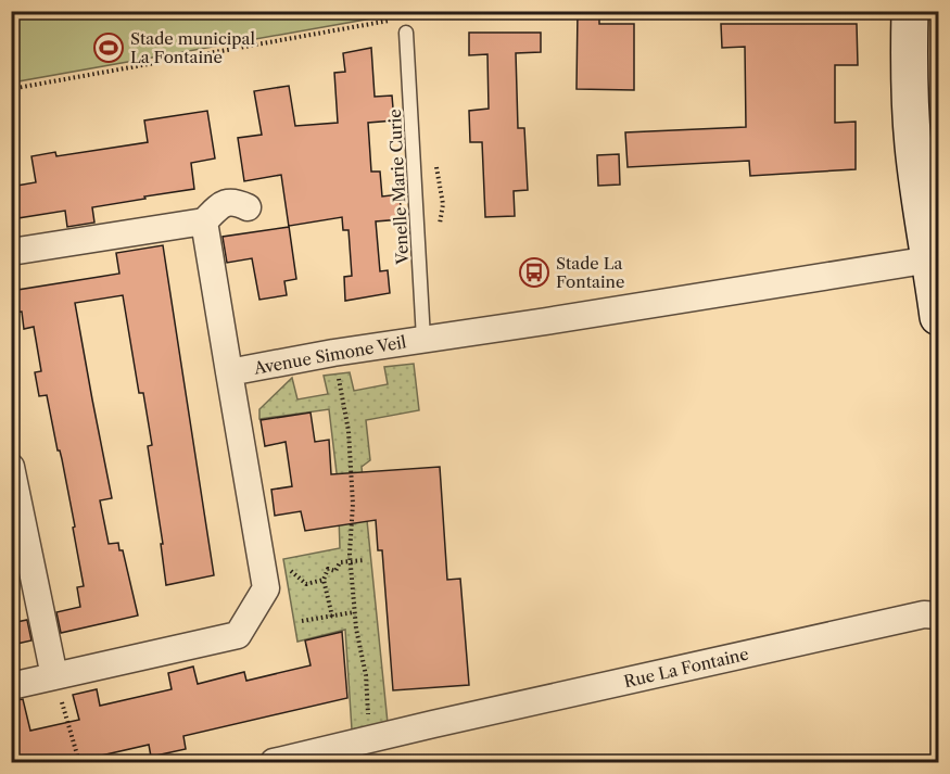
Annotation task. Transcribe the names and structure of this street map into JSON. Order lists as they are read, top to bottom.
{
  "streets": {
    "street": ["Avenue Simone Veil", "Rue La Fontaine"],
    "lane": ["Venelle Marie Curie"]
  },
  "crossings": [
    ["Venelle Marie Curie", "Avenue Simone Veil"]
  ],
  "places": {
    "sports": ["Stade municipal La Fontaine"],
    "bus stop": ["Stade La Fontaine"]
  }
}
